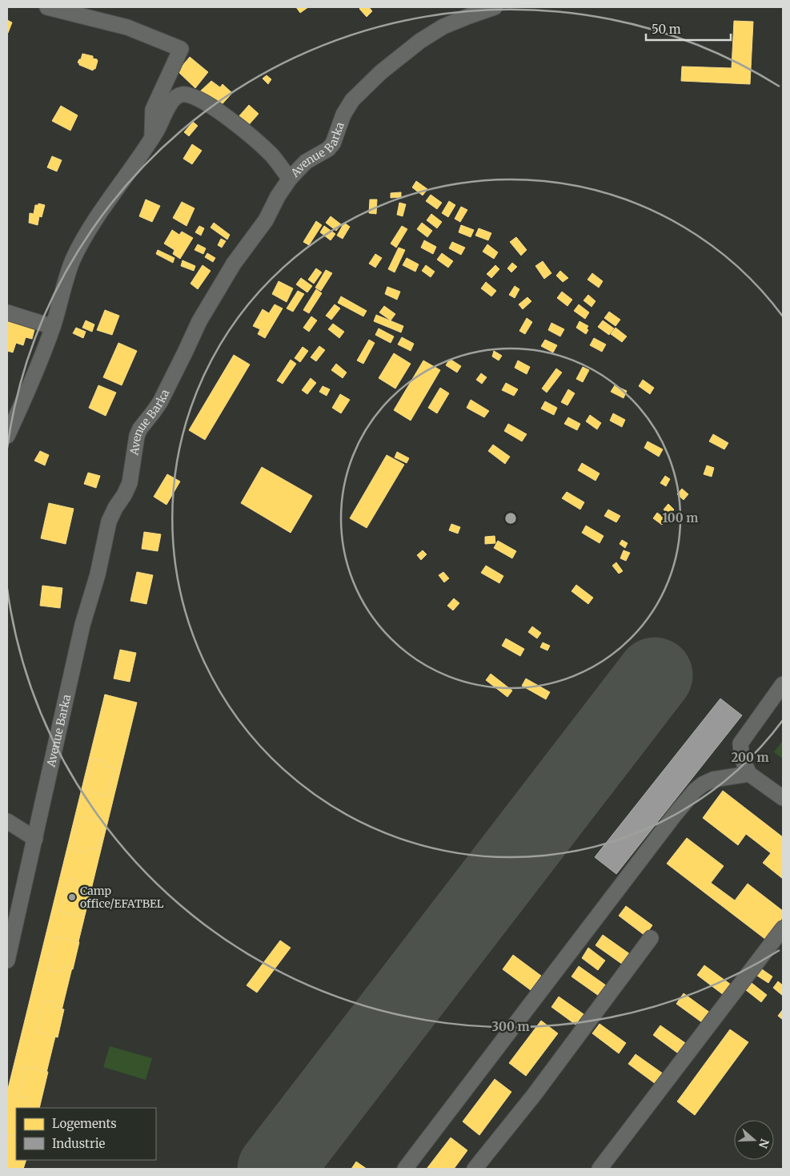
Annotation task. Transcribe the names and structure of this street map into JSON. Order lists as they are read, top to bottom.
{
  "streets": {
    "street": ["Avenue Barka"]
  },
  "places": ["Camp office/EFATBEL"],
  "legend": ["Logements", "Industrie"],
  "scale_bar": "50 m",
  "north": "right",
  "rings": ["100 m", "200 m", "300 m"]
}
